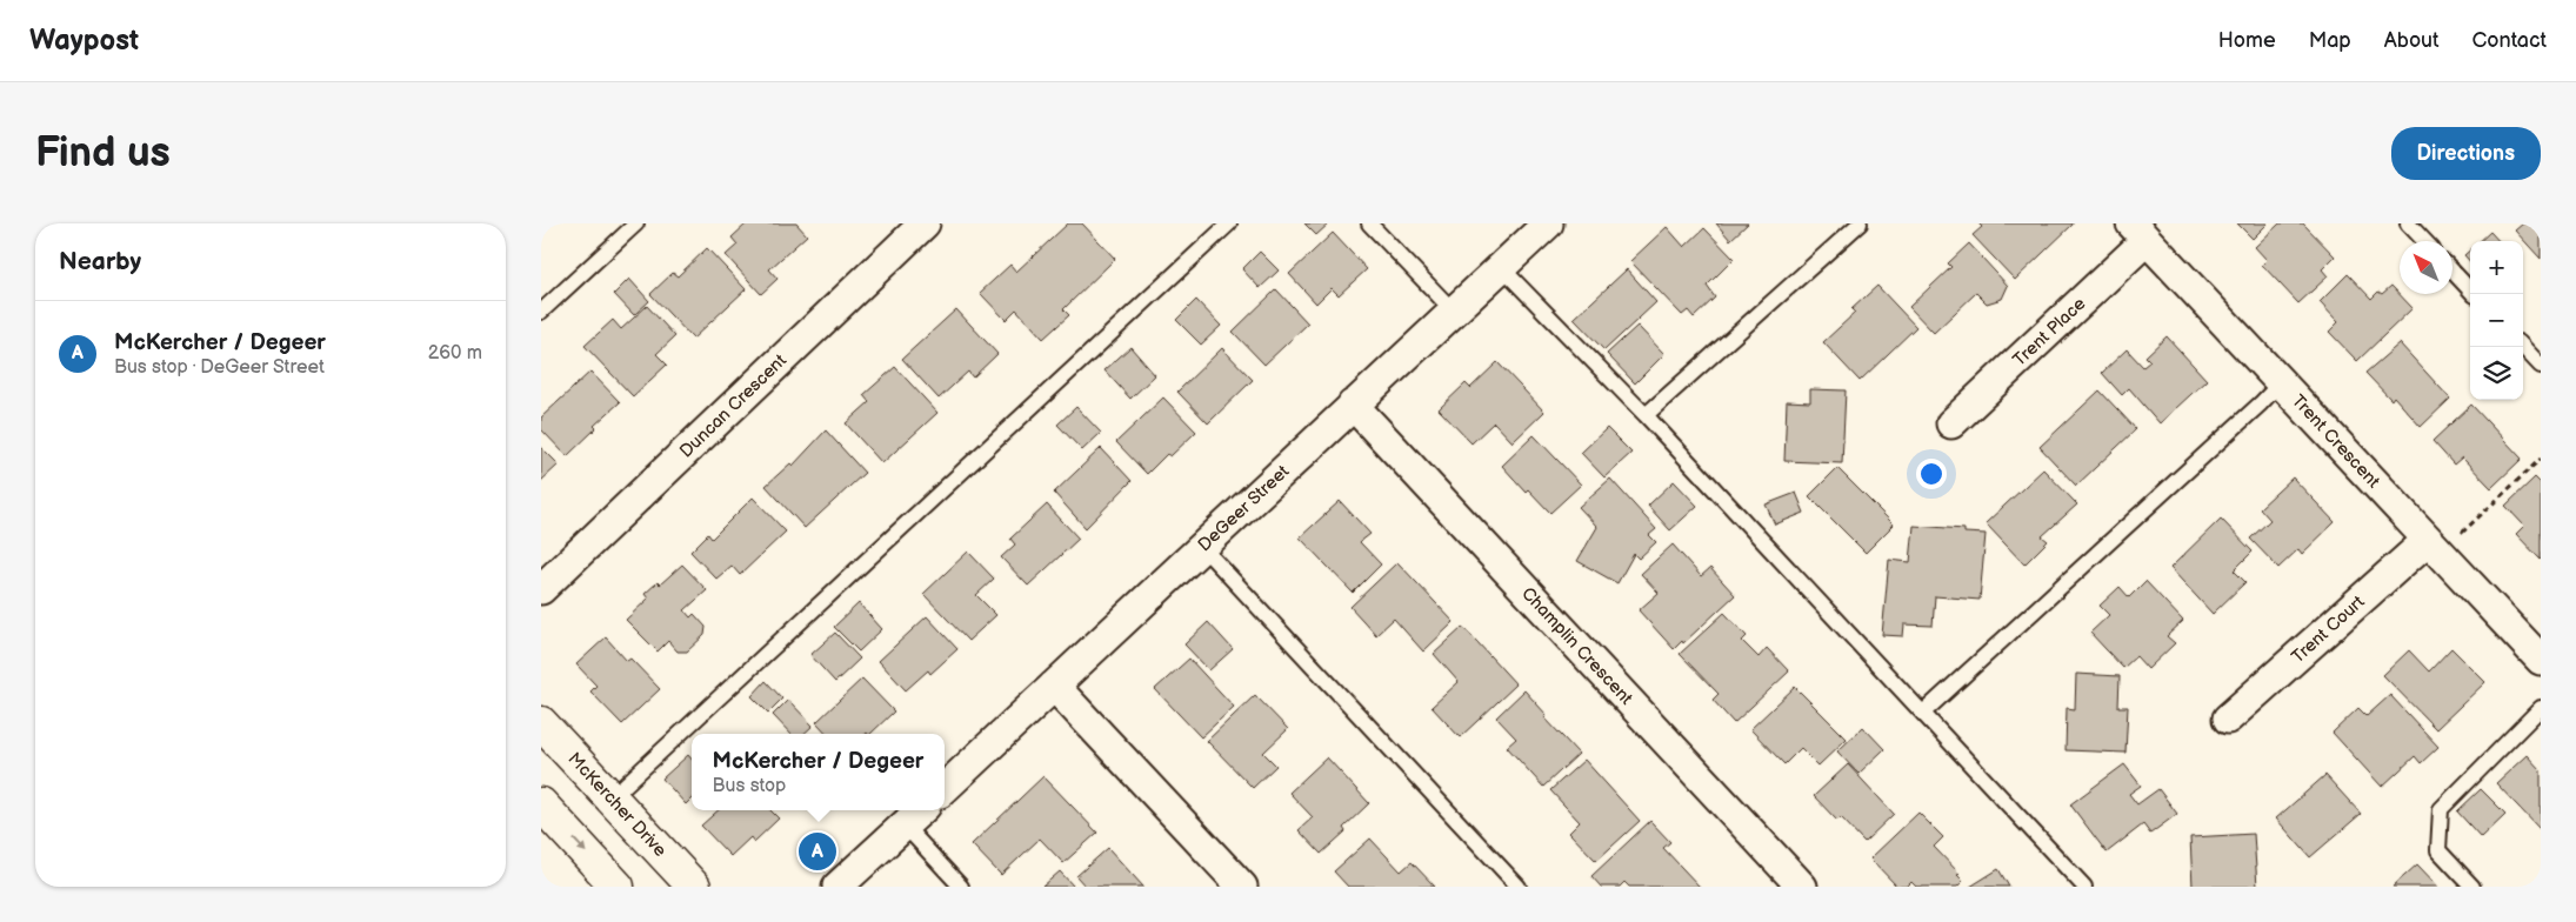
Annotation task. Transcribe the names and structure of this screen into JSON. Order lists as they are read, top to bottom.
{
  "streets": {
    "main road": ["McKercher Drive"],
    "street": [
      "Trent Place",
      "Duncan Crescent",
      "Trent Crescent",
      "DeGeer Street",
      "Trent Court",
      "Champlin Crescent"
    ]
  },
  "crossings": [
    ["Trent Place", "Trent Crescent"],
    ["Trent Crescent", "Trent Court"],
    ["DeGeer Street", "Champlin Crescent"]
  ],
  "north": "top left",
  "page": {
    "header": "Waypost",
    "nav": [
      "Home",
      "Map",
      "About",
      "Contact"
    ],
    "buttons": "Directions",
    "title": "Find us",
    "heading": "Nearby",
    "map_buttons": ["+", "−"],
    "list": [
      {
        "mark": "A",
        "name": "McKercher / Degeer",
        "note": "Bus stop · DeGeer Street",
        "value": "260 m"
      }
    ],
    "popup": ["McKercher / Degeer", "Bus stop"],
    "pins": "A"
  }
}
